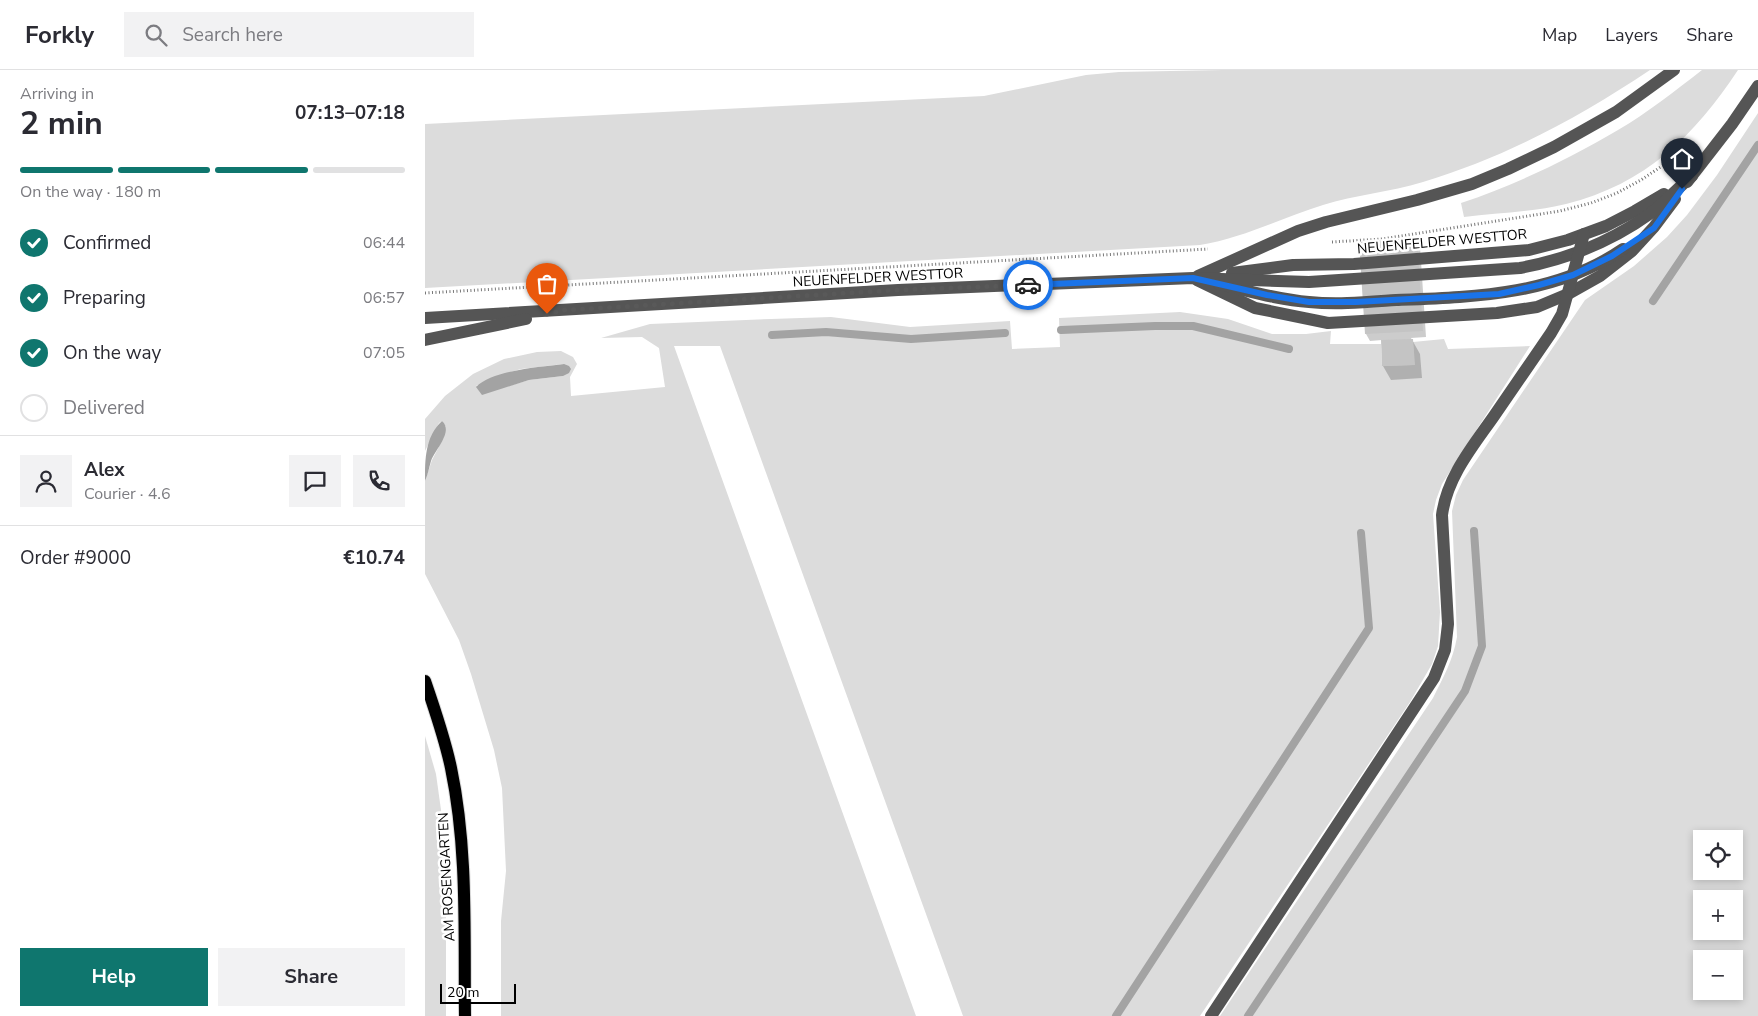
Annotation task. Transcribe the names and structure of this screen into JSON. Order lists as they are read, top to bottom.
{
  "streets": {
    "main road": ["AM ROSENGARTEN"],
    "street": ["NEUENFELDER WESTTOR"]
  },
  "scale_bar": "20 m",
  "page": {
    "header": "Forkly",
    "search": "Search here",
    "nav": ["Map", "Layers", "Share"],
    "heading": ["2 min", "Arriving in", "07:13–07:18"],
    "panel": [
      "Alex",
      "Courier · 4.6",
      "Order #9000",
      "€10.74"
    ],
    "bar": "On the way · 180 m",
    "list": [
      ["Confirmed", "06:44"],
      ["Preparing", "06:57"],
      ["On the way", "07:05"],
      "Delivered"
    ],
    "map_buttons": ["+", "−"],
    "buttons": ["Help", "Share"],
    "scale": "20 m"
  }
}
